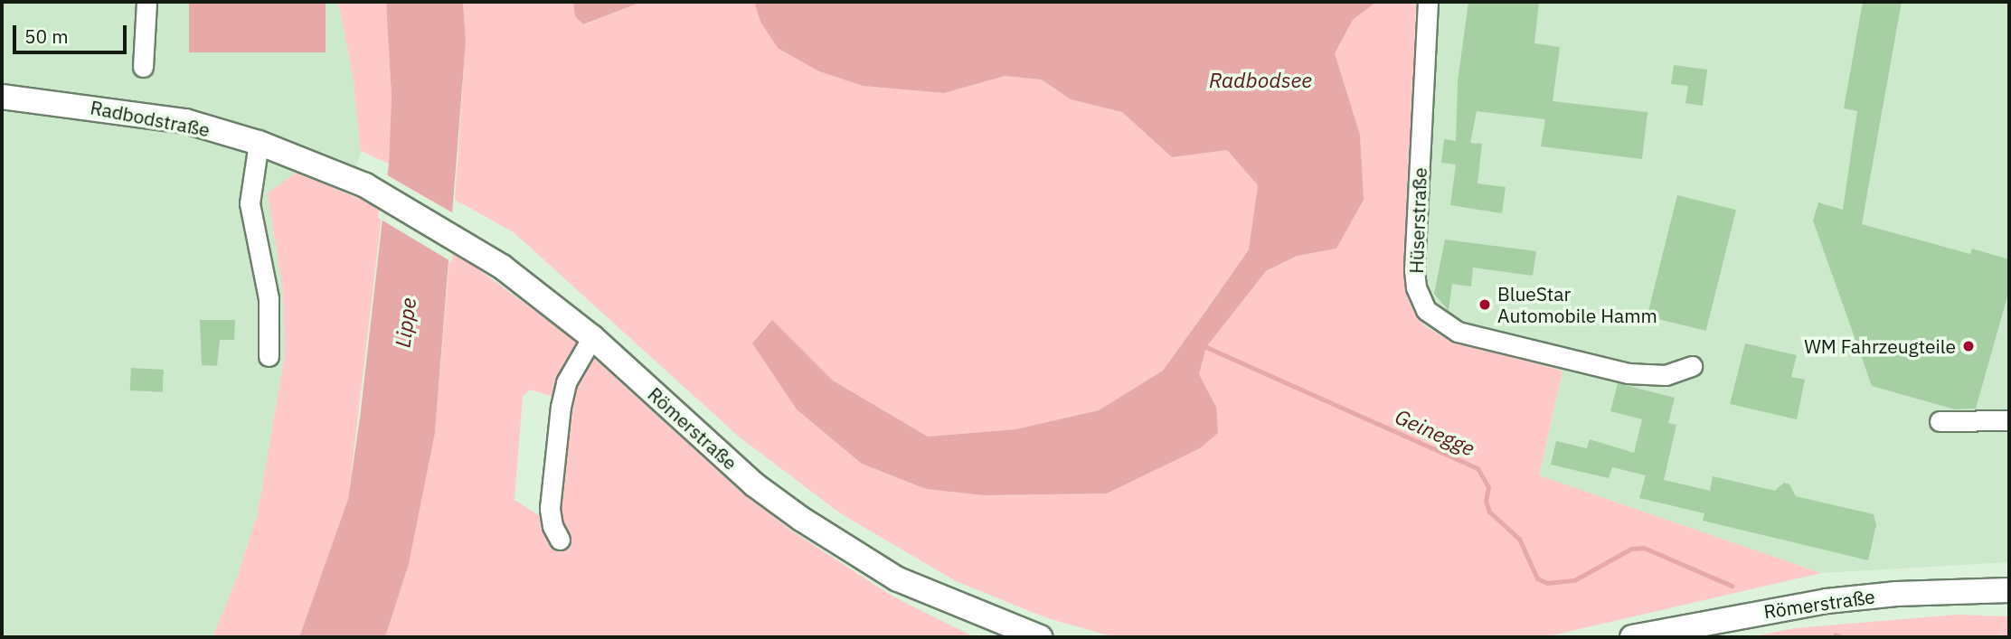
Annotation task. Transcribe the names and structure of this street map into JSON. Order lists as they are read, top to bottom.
{
  "streets": {
    "main road": ["Radbodstraße", "Römerstraße"],
    "street": ["Hüserstraße"]
  },
  "crossings": [
    ["Radbodstraße", "Römerstraße"]
  ],
  "water": ["Radbodsee", "Lippe", "Geinegge"],
  "places": ["BlueStar Automobile Hamm", "WM Fahrzeugteile"],
  "scale_bar": "50 m"
}
